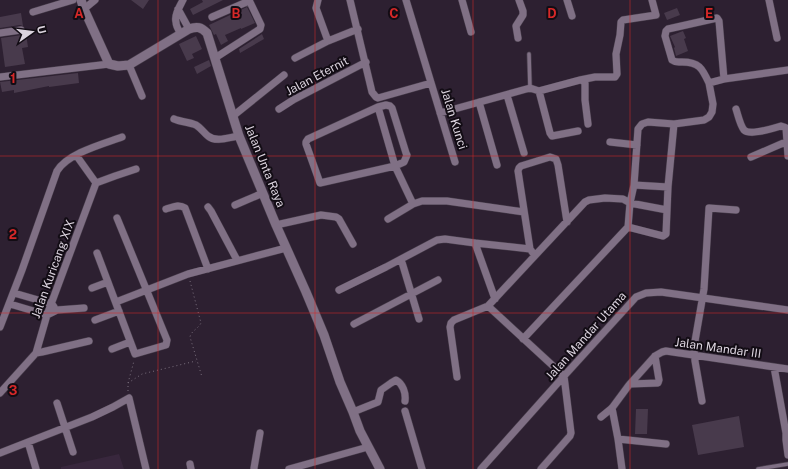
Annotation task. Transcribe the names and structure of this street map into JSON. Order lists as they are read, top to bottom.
{
  "streets": {
    "street": [
      "Jalan Eternit",
      "Jalan Kunci",
      "Jalan Unta Raya",
      "Jalan Kuricang XIX",
      "Jalan Mandar Utama",
      "Jalan Mandar III"
    ]
  },
  "crossings": [
    ["Jalan Eternit", "Jalan Kunci"]
  ],
  "north": "right",
  "grid": {
    "columns": [
      "A",
      "B",
      "C",
      "D",
      "E"
    ],
    "rows": ["1", "2", "3"]
  }
}
